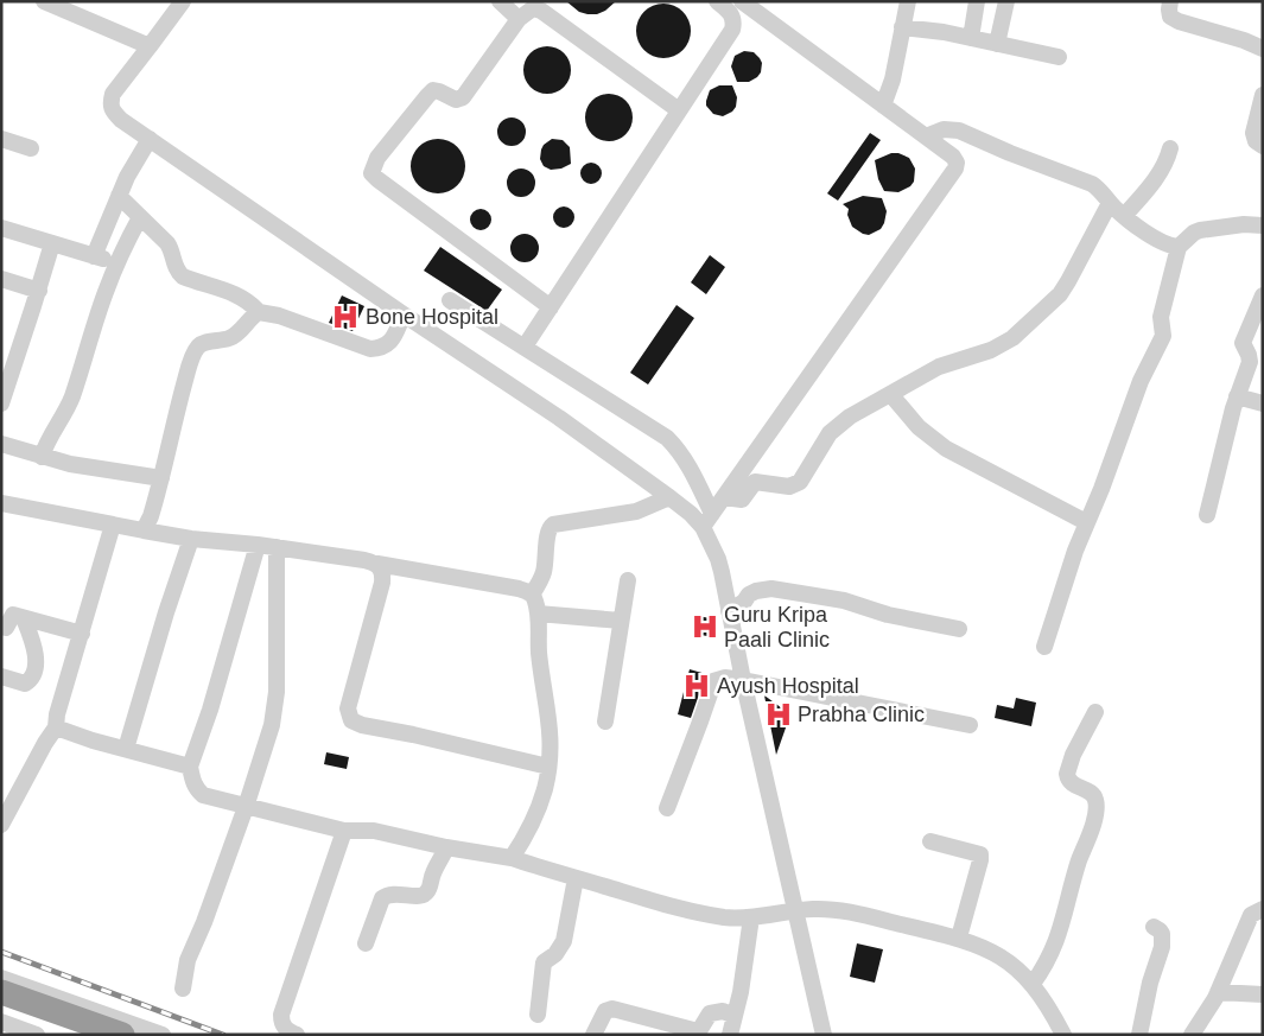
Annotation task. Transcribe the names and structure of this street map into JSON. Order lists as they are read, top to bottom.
{
  "places": {
    "hospital": [
      "Bone Hospital",
      "Guru Kripa Paali Clinic",
      "Ayush Hospital",
      "Prabha Clinic"
    ]
  }
}
